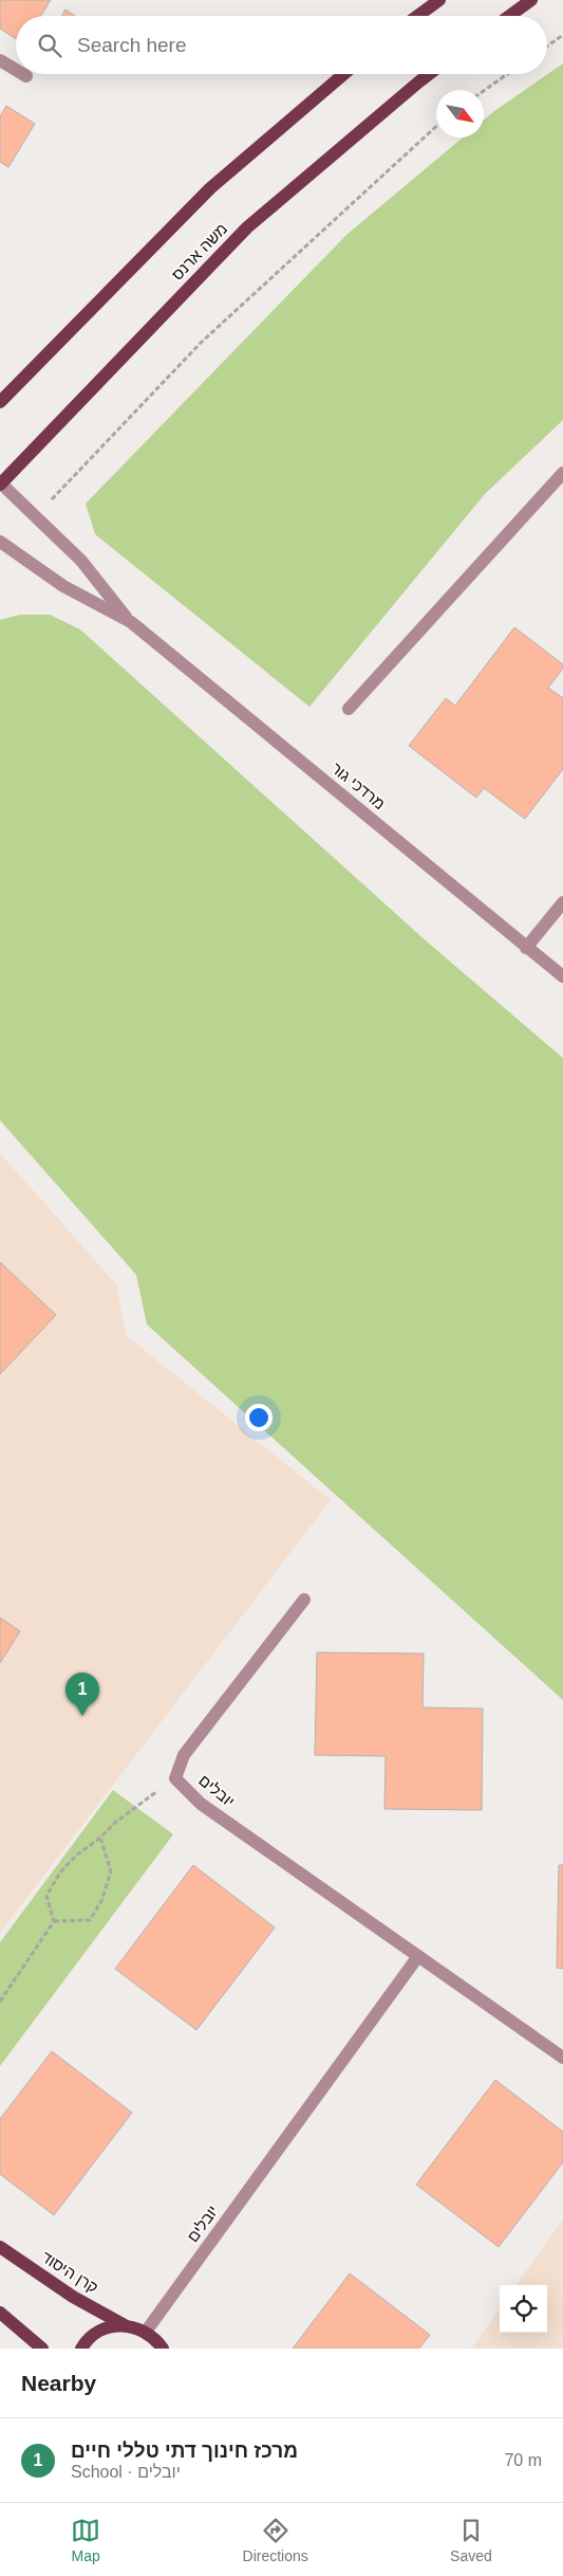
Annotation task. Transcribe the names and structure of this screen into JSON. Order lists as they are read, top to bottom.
{
  "streets": {
    "main road": ["משה ארנס", "קרן היסוד"],
    "street": ["מרדכי גור", "יובלים"]
  },
  "crossings": [
    ["משה ארנס", "מרדכי גור"],
    ["יובלים", "קרן היסוד"]
  ],
  "north": "bottom right",
  "page": {
    "search": "Search here",
    "pins": "1",
    "heading": "Nearby",
    "list": [
      {
        "mark": "1",
        "name": "מרכז חינוך דתי טללי חיים",
        "note": "School · יובלים",
        "value": "70 m"
      }
    ],
    "nav": ["Map", "Directions", "Saved"]
  }
}
